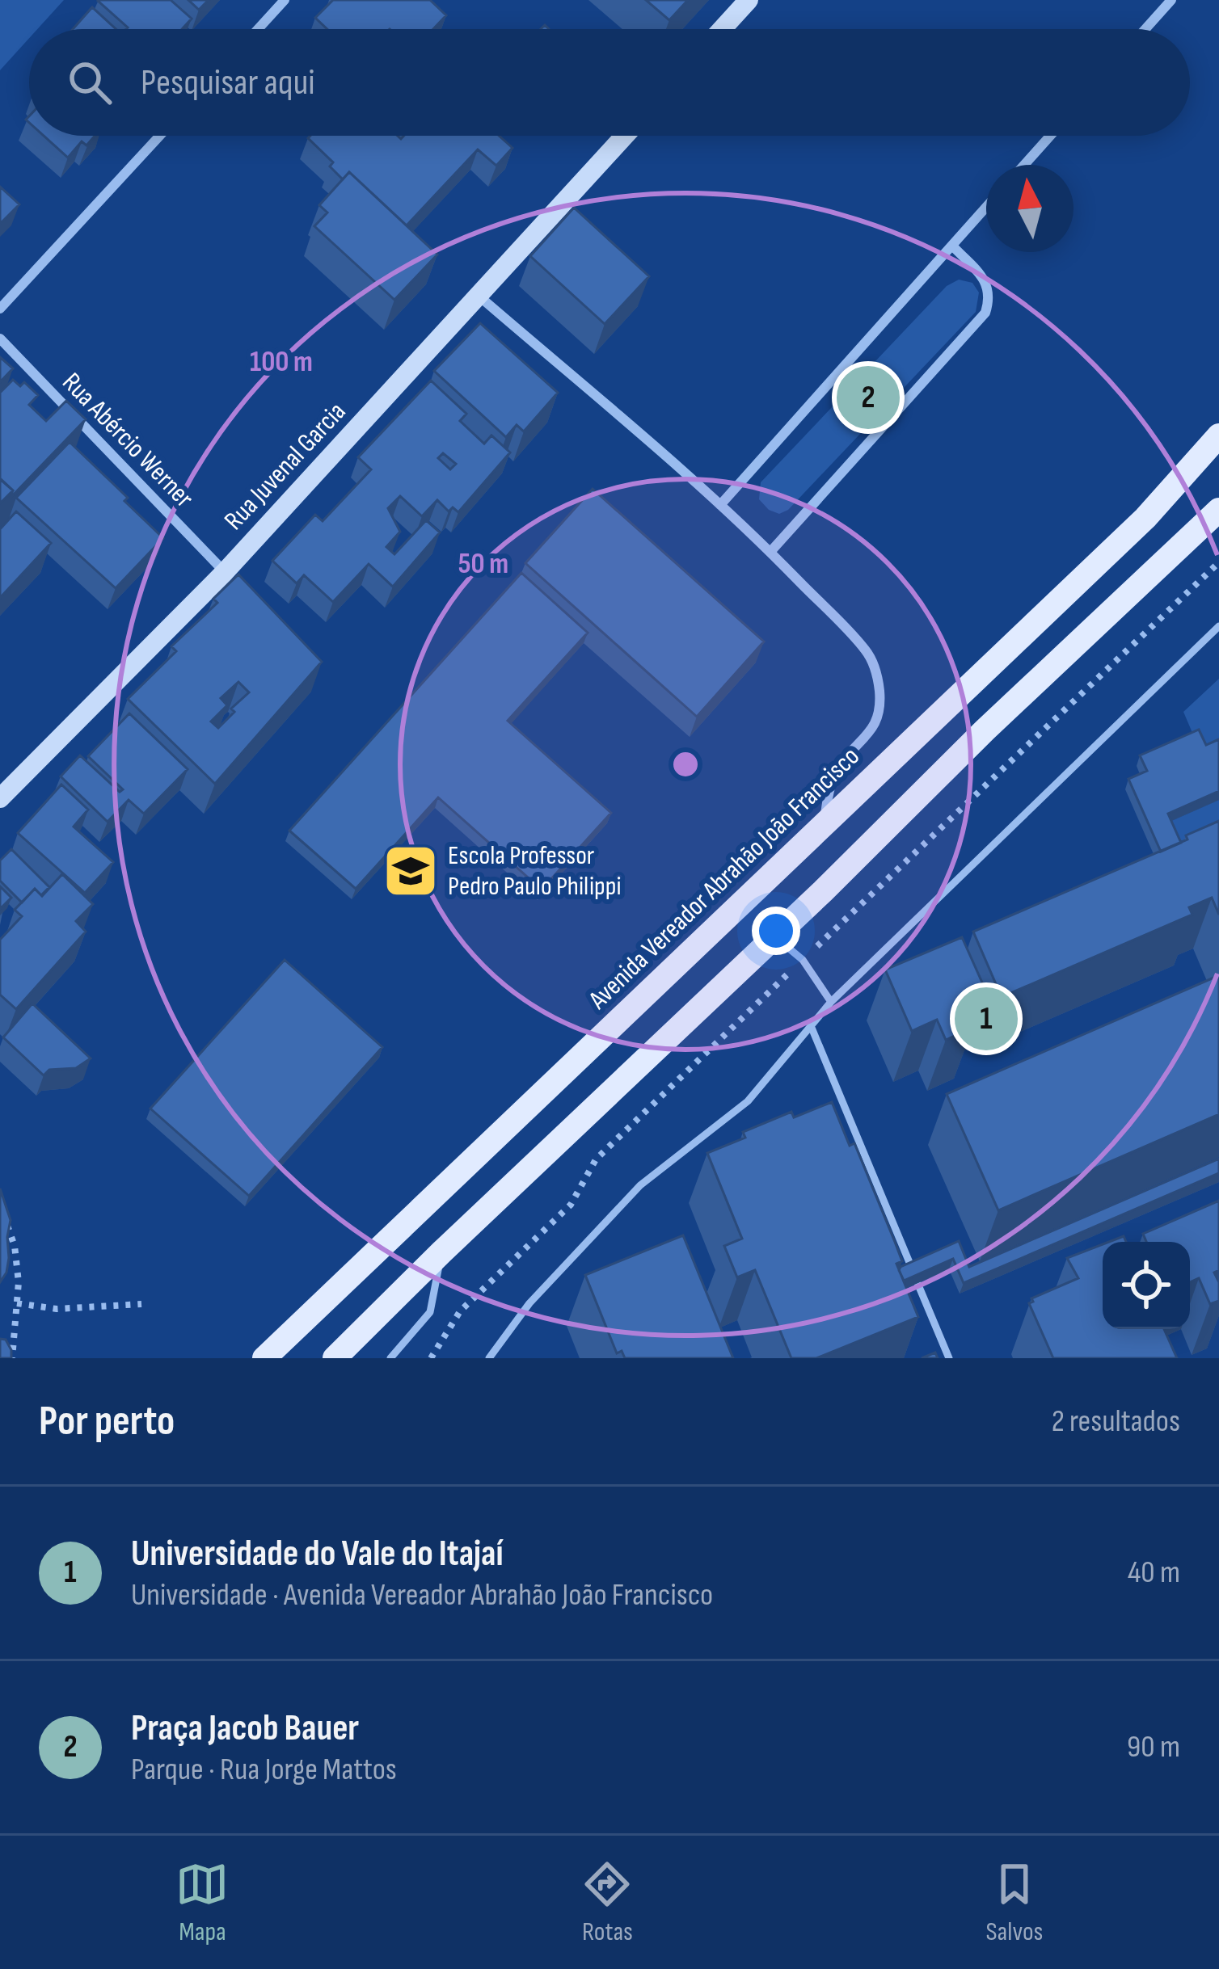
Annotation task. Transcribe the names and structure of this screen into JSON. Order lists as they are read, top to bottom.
{
  "streets": {
    "main road": ["Rua Juvenal Garcia", "Avenida Vereador Abrahão João Francisco"],
    "street": ["Rua Abércio Werner"]
  },
  "crossings": [
    ["Rua Abércio Werner", "Rua Juvenal Garcia"]
  ],
  "places": {
    "school or university": ["Escola Professor Pedro Paulo Philippi"]
  },
  "north": "top",
  "page": {
    "search": "Pesquisar aqui",
    "pins": ["2", "1"],
    "heading": ["Por perto", "2 resultados"],
    "list": [
      {
        "mark": "1",
        "name": "Universidade do Vale do Itajaí",
        "note": "Universidade · Avenida Vereador Abrahão João Francisco",
        "value": "40 m"
      },
      {
        "mark": "2",
        "name": "Praça Jacob Bauer",
        "note": "Parque · Rua Jorge Mattos",
        "value": "90 m"
      }
    ],
    "nav": ["Mapa", "Rotas", "Salvos"]
  },
  "rings": ["100 m", "50 m"]
}
